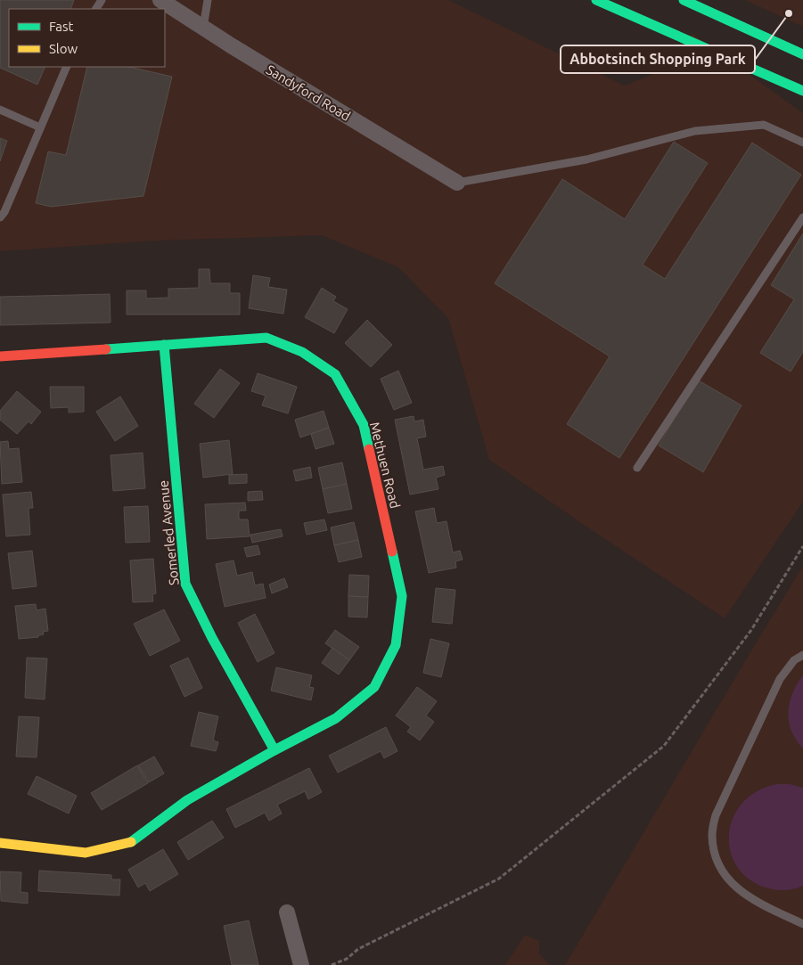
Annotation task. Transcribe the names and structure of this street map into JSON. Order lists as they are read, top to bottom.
{
  "streets": {
    "main road": ["Methuen Road", "Somerled Avenue"],
    "street": ["Sandyford Road"]
  },
  "crossings": [
    ["Methuen Road", "Somerled Avenue"]
  ],
  "places": ["Abbotsinch Shopping Park"],
  "legend": ["Fast", "Slow"]
}
